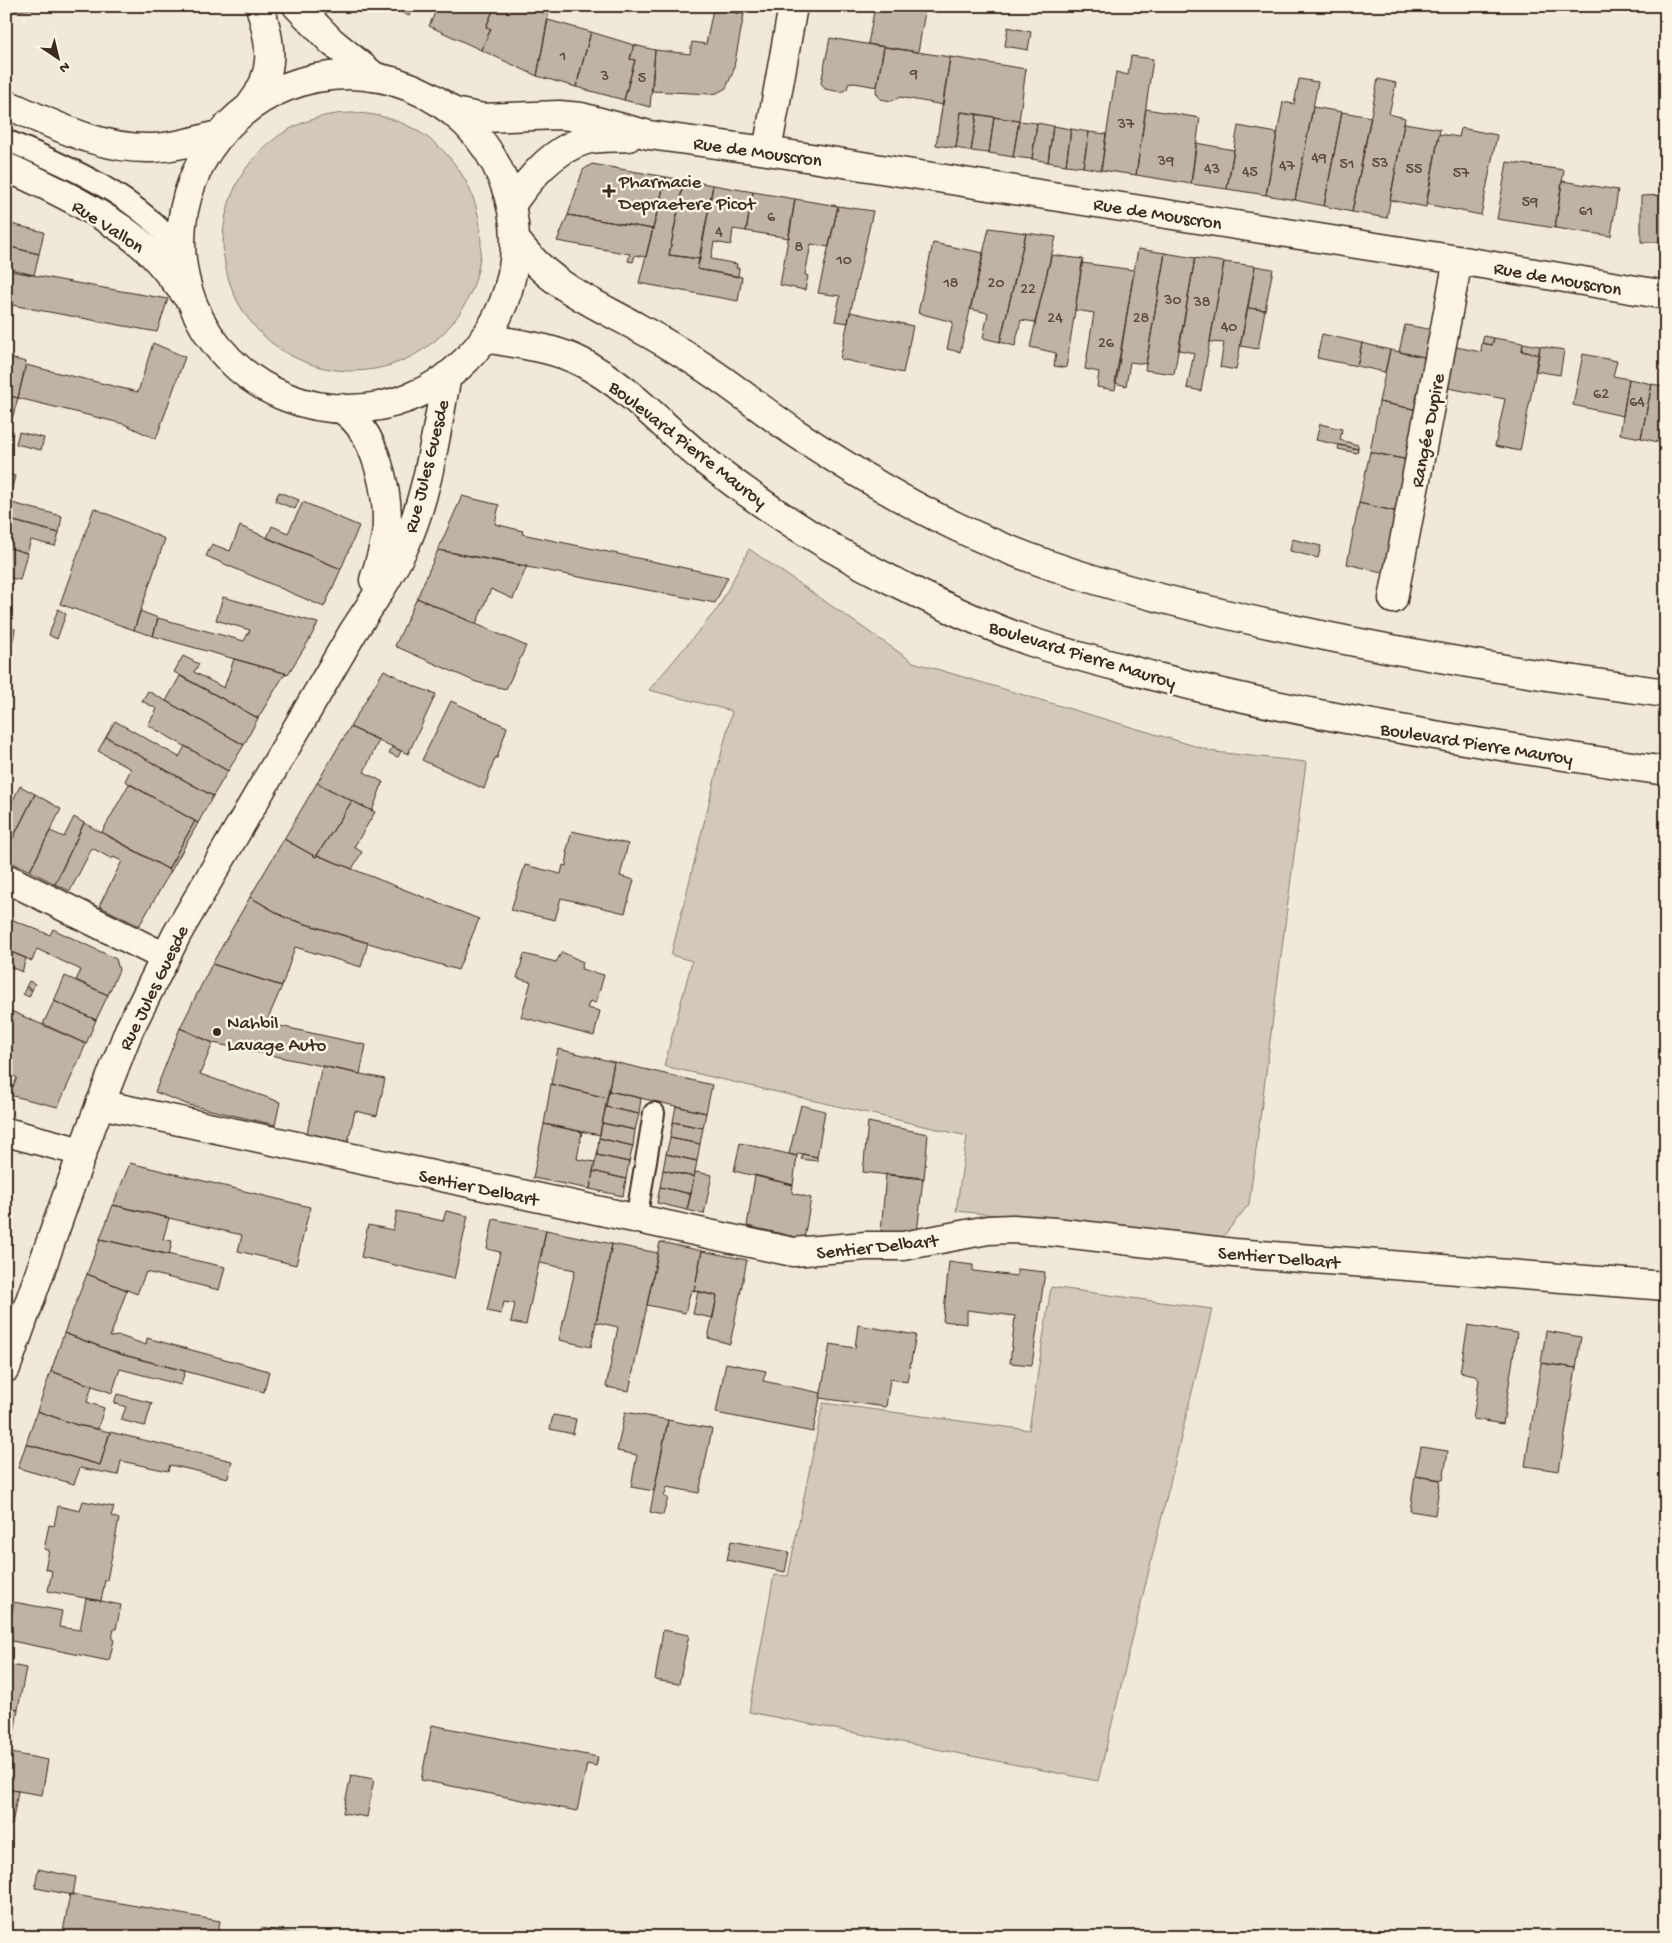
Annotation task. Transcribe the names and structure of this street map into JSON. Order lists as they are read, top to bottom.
{
  "streets": {
    "main road": [
      "Rue de Mouscron",
      "Rue Vallon",
      "Rangée Dupire",
      "Boulevard Pierre Mauroy",
      "Rue Jules Guesde",
      "Sentier Delbart"
    ]
  },
  "crossings": [
    ["Rue de Mouscron", "Rangée Dupire"],
    ["Rue Jules Guesde", "Sentier Delbart"]
  ],
  "places": {
    "health": ["Pharmacie Depraetere Picot"],
    "other": ["Nahbil Lavage Auto"]
  },
  "house_numbers": [
    "1",
    "9",
    "3",
    "5",
    "37",
    "49",
    "39",
    "53",
    "51",
    "47",
    "43",
    "55",
    "45",
    "57",
    "59",
    "61",
    "6",
    "4",
    "8",
    "10",
    "18",
    "20",
    "22",
    "30",
    "38",
    "24",
    "28",
    "40",
    "26",
    "62",
    "64"
  ],
  "north": "bottom right"
}
